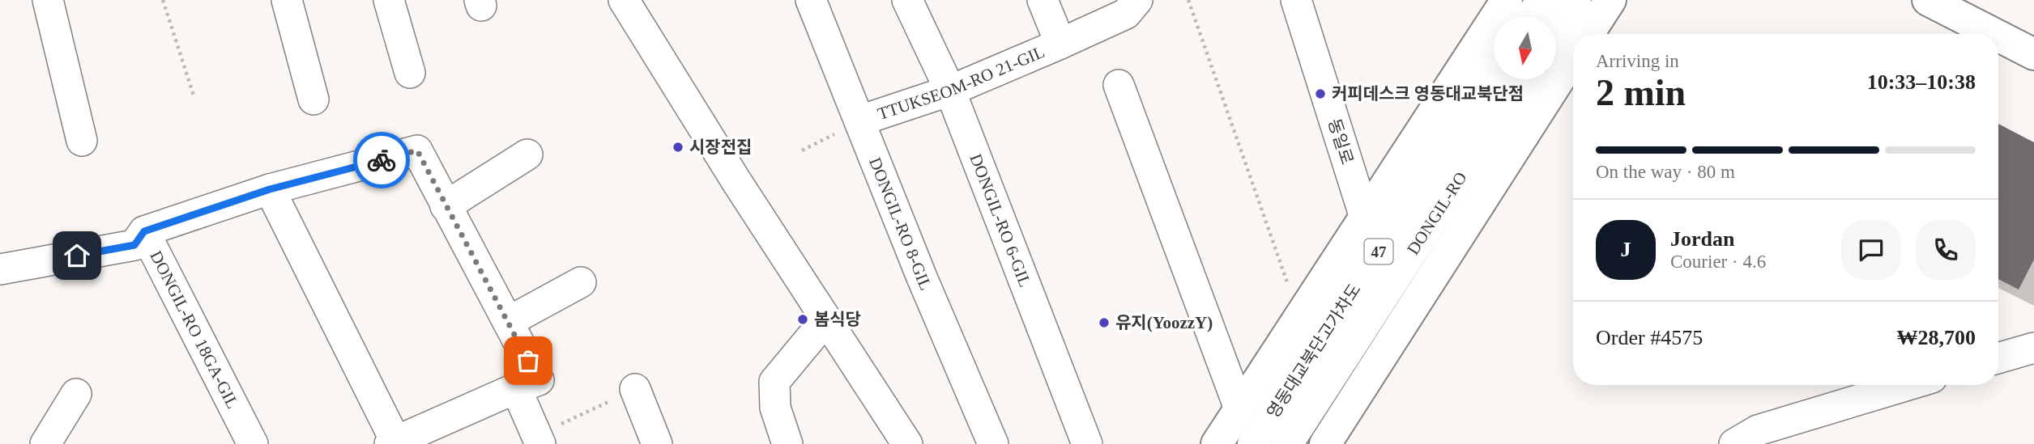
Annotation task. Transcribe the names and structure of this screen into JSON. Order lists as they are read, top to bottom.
{
  "streets": {
    "main road": ["DONGIL-RO", "47", "영동대교북단고가차도"],
    "street": [
      "TTUKSEOM-RO 21-GIL",
      "동일로",
      "DONGIL-RO 6-GIL",
      "DONGIL-RO 8-GIL",
      "DONGIL-RO 18GA-GIL"
    ]
  },
  "crossings": [
    ["TTUKSEOM-RO 21-GIL", "DONGIL-RO 6-GIL"],
    ["TTUKSEOM-RO 21-GIL", "DONGIL-RO 8-GIL"]
  ],
  "places": [
    "커피데스크 영동대교북단점",
    "시장전집",
    "봄식당",
    "유지(YoozzY)"
  ],
  "north": "bottom",
  "page": {
    "heading": ["2 min", "Arriving in", "10:33–10:38"],
    "panel": [
      "Jordan",
      "Courier · 4.6",
      "Order #4575",
      "₩28,700"
    ],
    "bar": "On the way · 80 m",
    "round": "J"
  }
}
